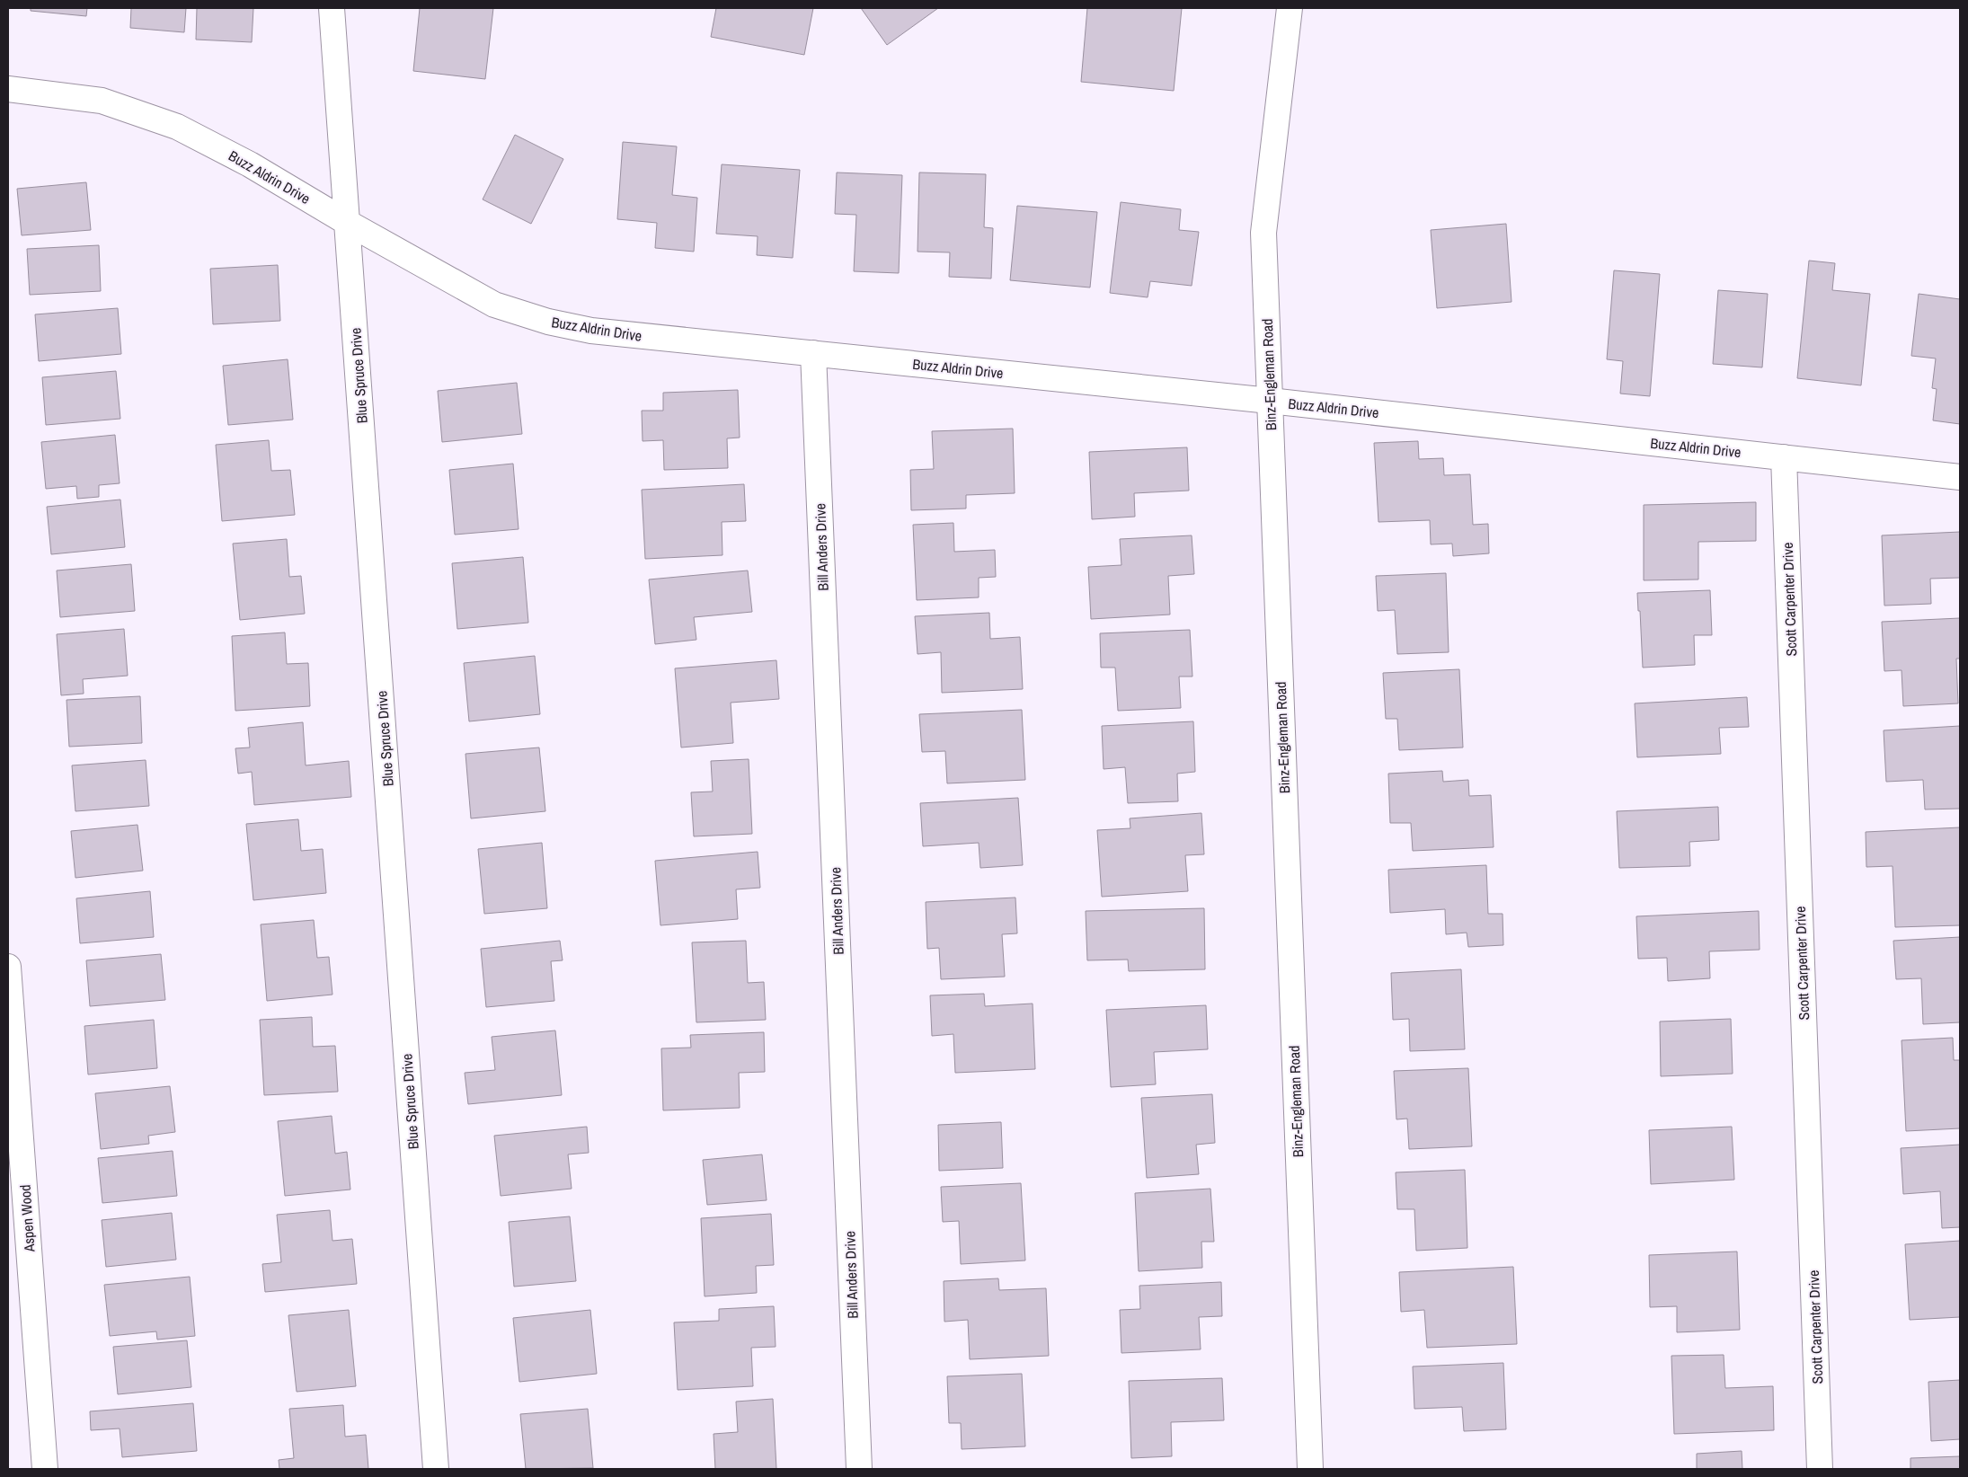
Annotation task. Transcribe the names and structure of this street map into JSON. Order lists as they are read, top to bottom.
{
  "streets": {
    "street": [
      "Buzz Aldrin Drive",
      "Binz-Engleman Road",
      "Blue Spruce Drive",
      "Bill Anders Drive",
      "Scott Carpenter Drive",
      "Aspen Wood"
    ]
  },
  "crossings": [
    ["Buzz Aldrin Drive", "Binz-Engleman Road"],
    ["Buzz Aldrin Drive", "Blue Spruce Drive"],
    ["Buzz Aldrin Drive", "Bill Anders Drive"],
    ["Buzz Aldrin Drive", "Scott Carpenter Drive"]
  ]
}
